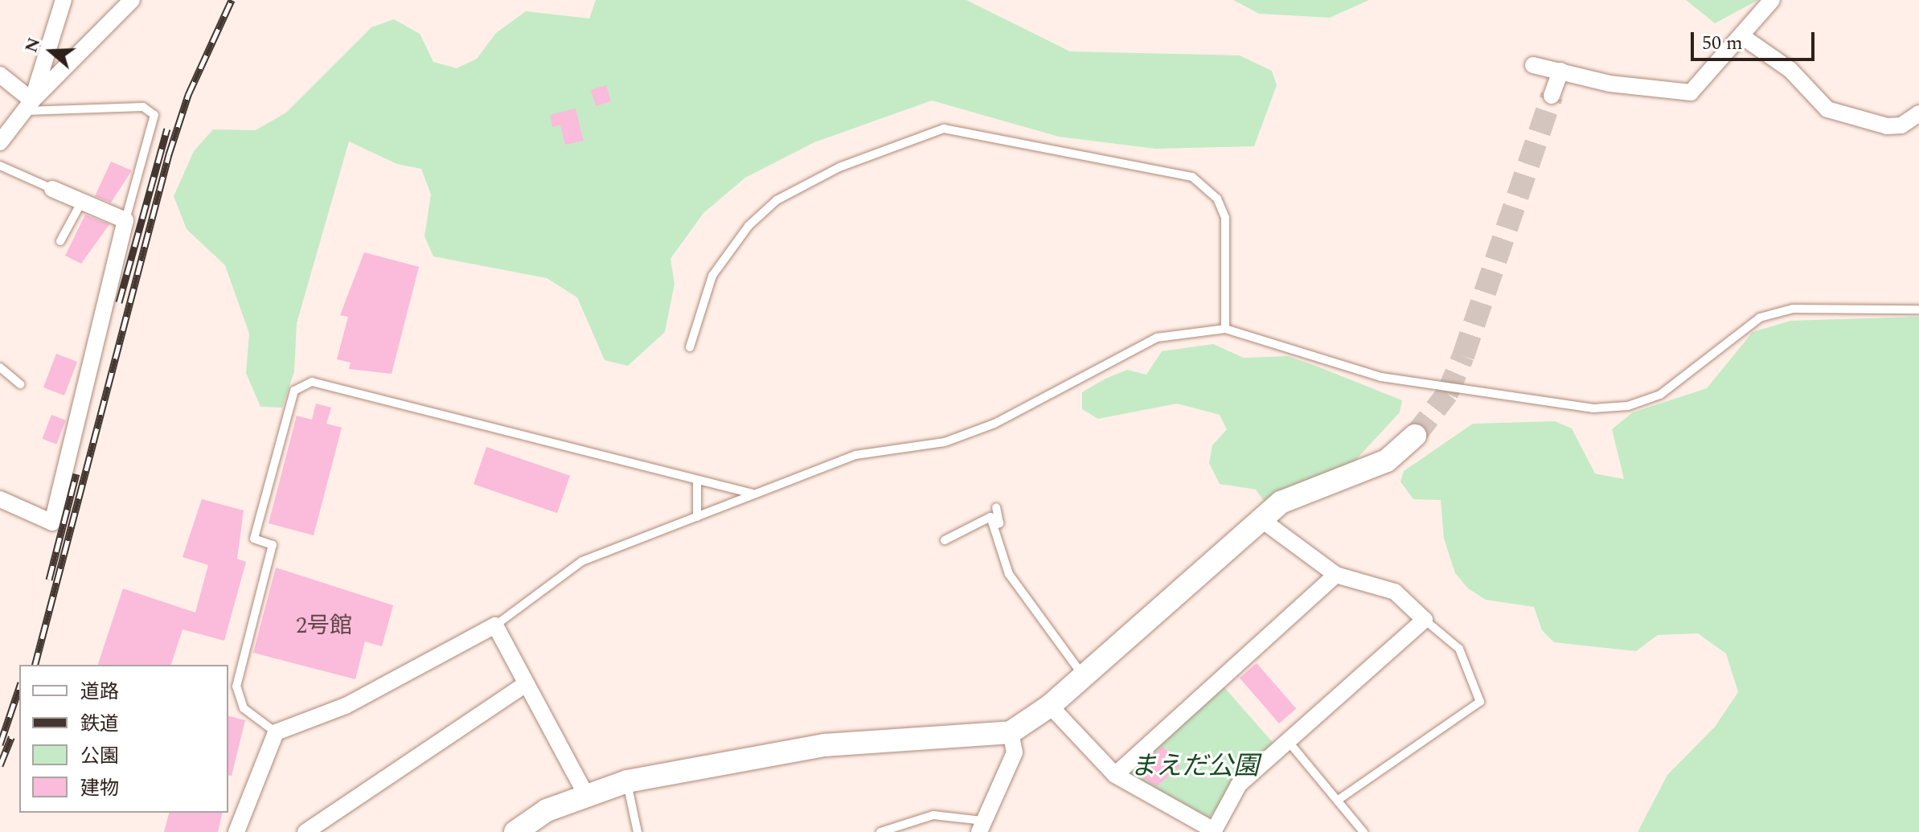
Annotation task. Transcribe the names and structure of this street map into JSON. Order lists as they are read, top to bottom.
{
  "parks": ["まえだ公園"],
  "house_numbers": ["2号館"],
  "legend": [
    "道路",
    "鉄道",
    "公園",
    "建物"
  ],
  "scale_bar": "50 m",
  "north": "left"
}
